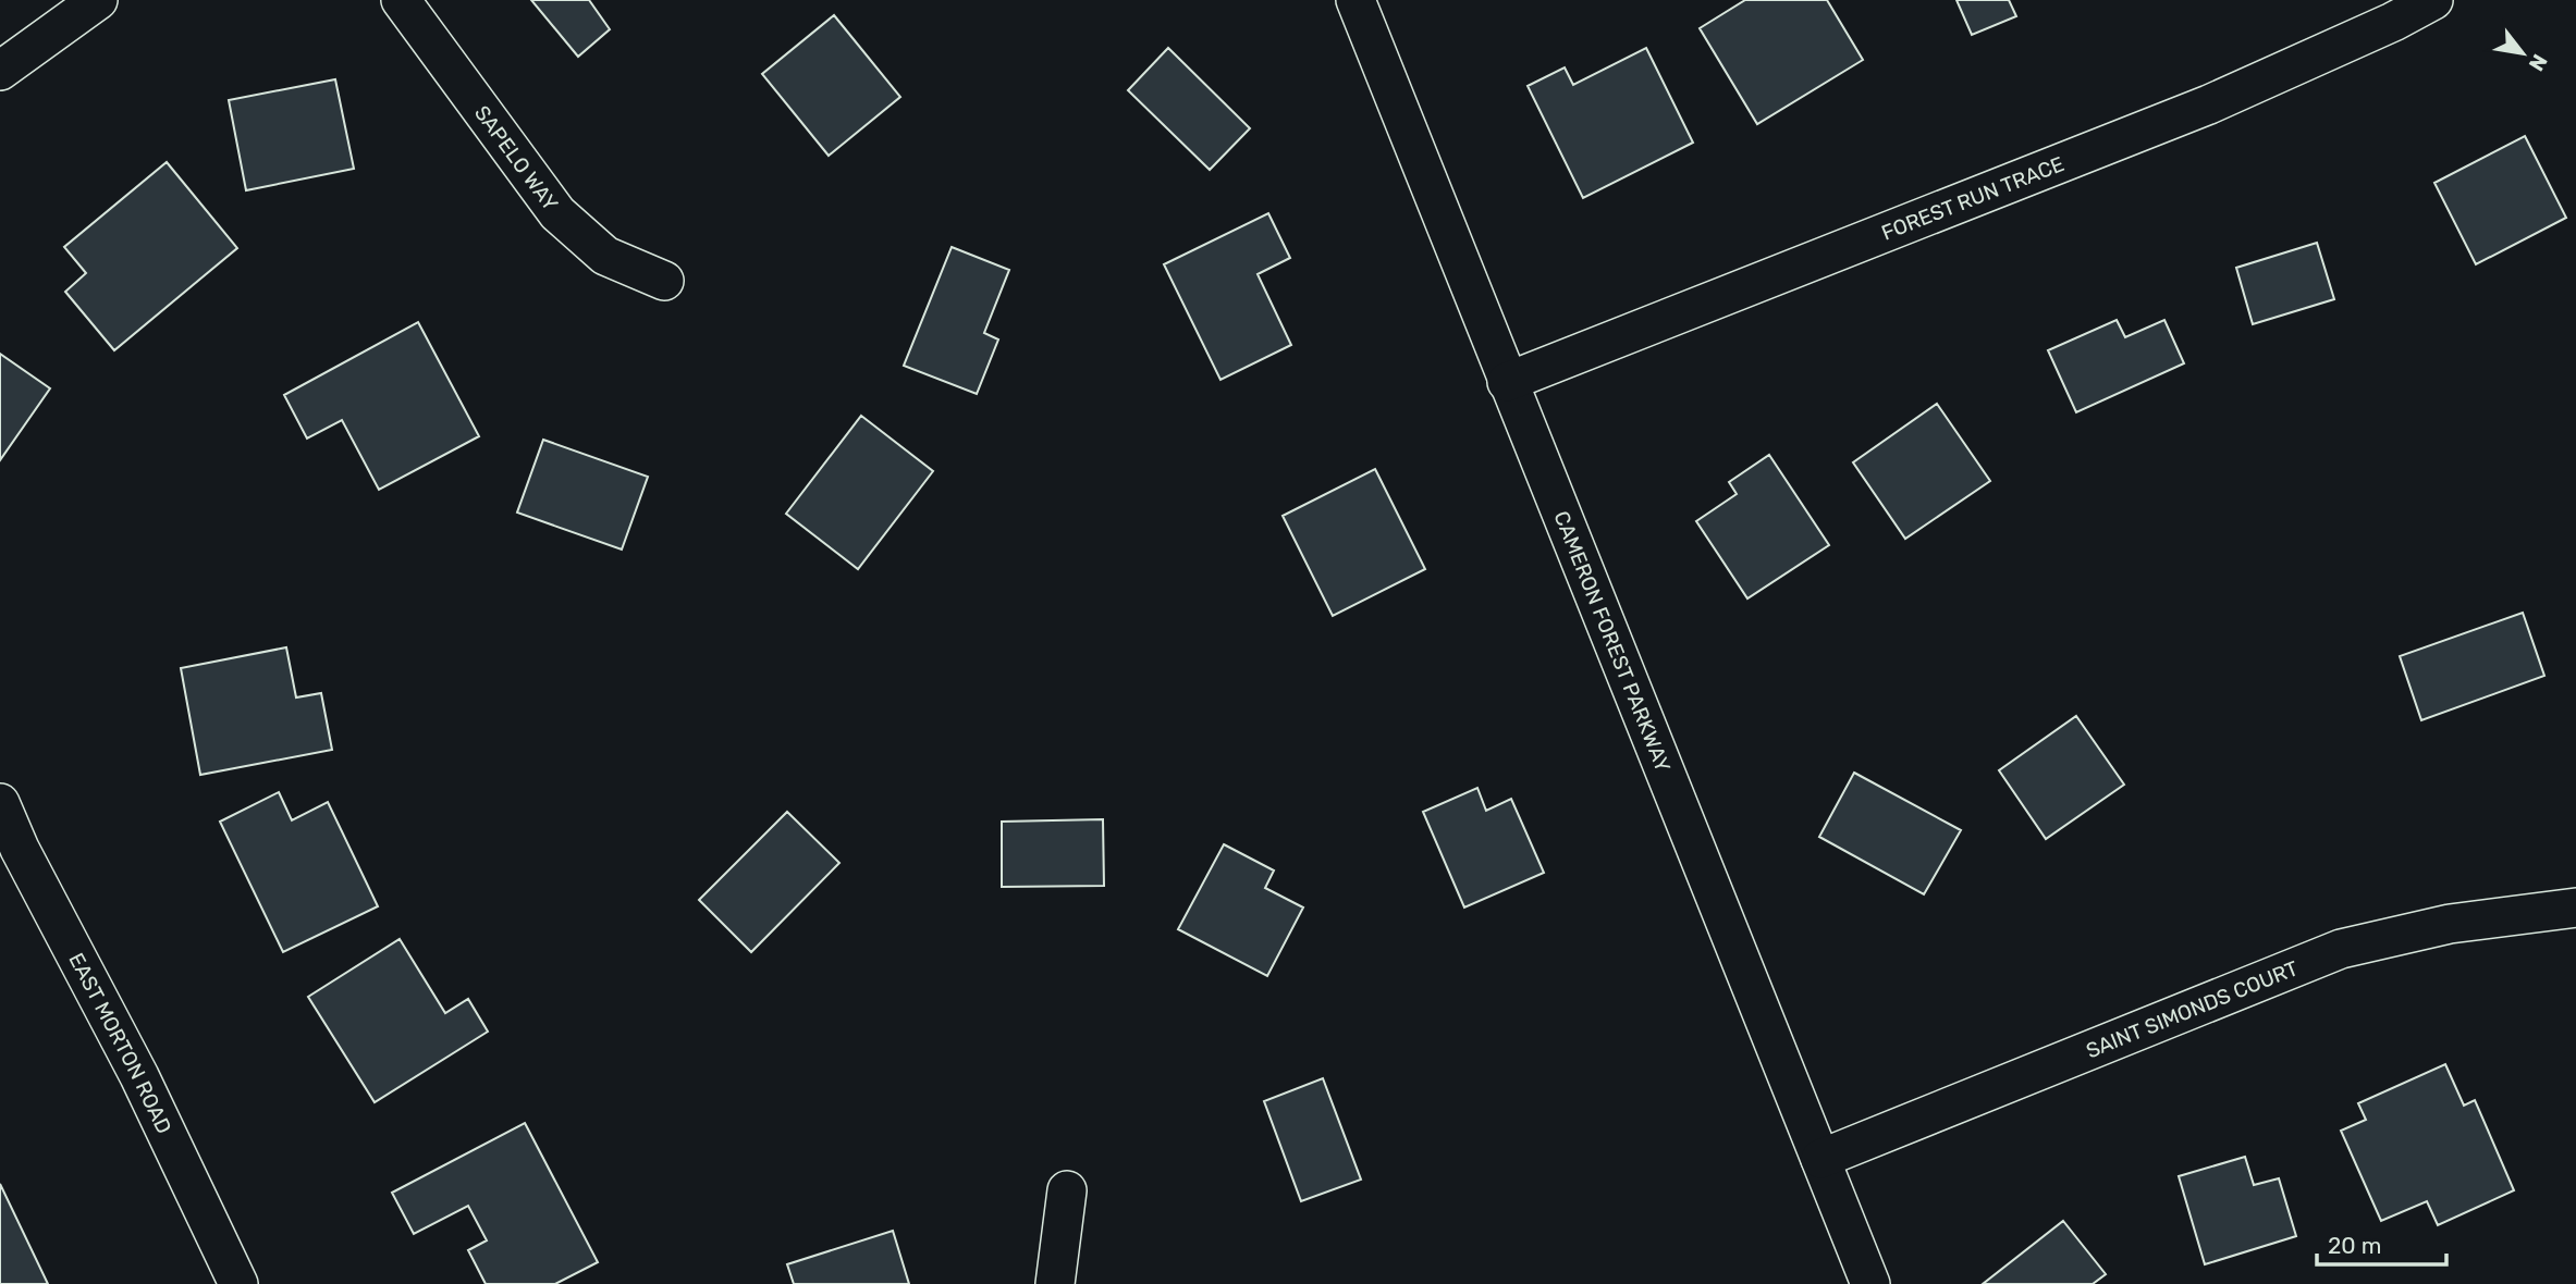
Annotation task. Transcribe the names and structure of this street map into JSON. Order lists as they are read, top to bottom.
{
  "streets": {
    "street": [
      "SAPELO WAY",
      "FOREST RUN TRACE",
      "CAMERON FOREST PARKWAY",
      "SAINT SIMONDS COURT",
      "EAST MORTON ROAD"
    ]
  },
  "crossings": [
    ["FOREST RUN TRACE", "CAMERON FOREST PARKWAY"],
    ["CAMERON FOREST PARKWAY", "SAINT SIMONDS COURT"]
  ],
  "scale_bar": "20 m",
  "north": "bottom right"
}
